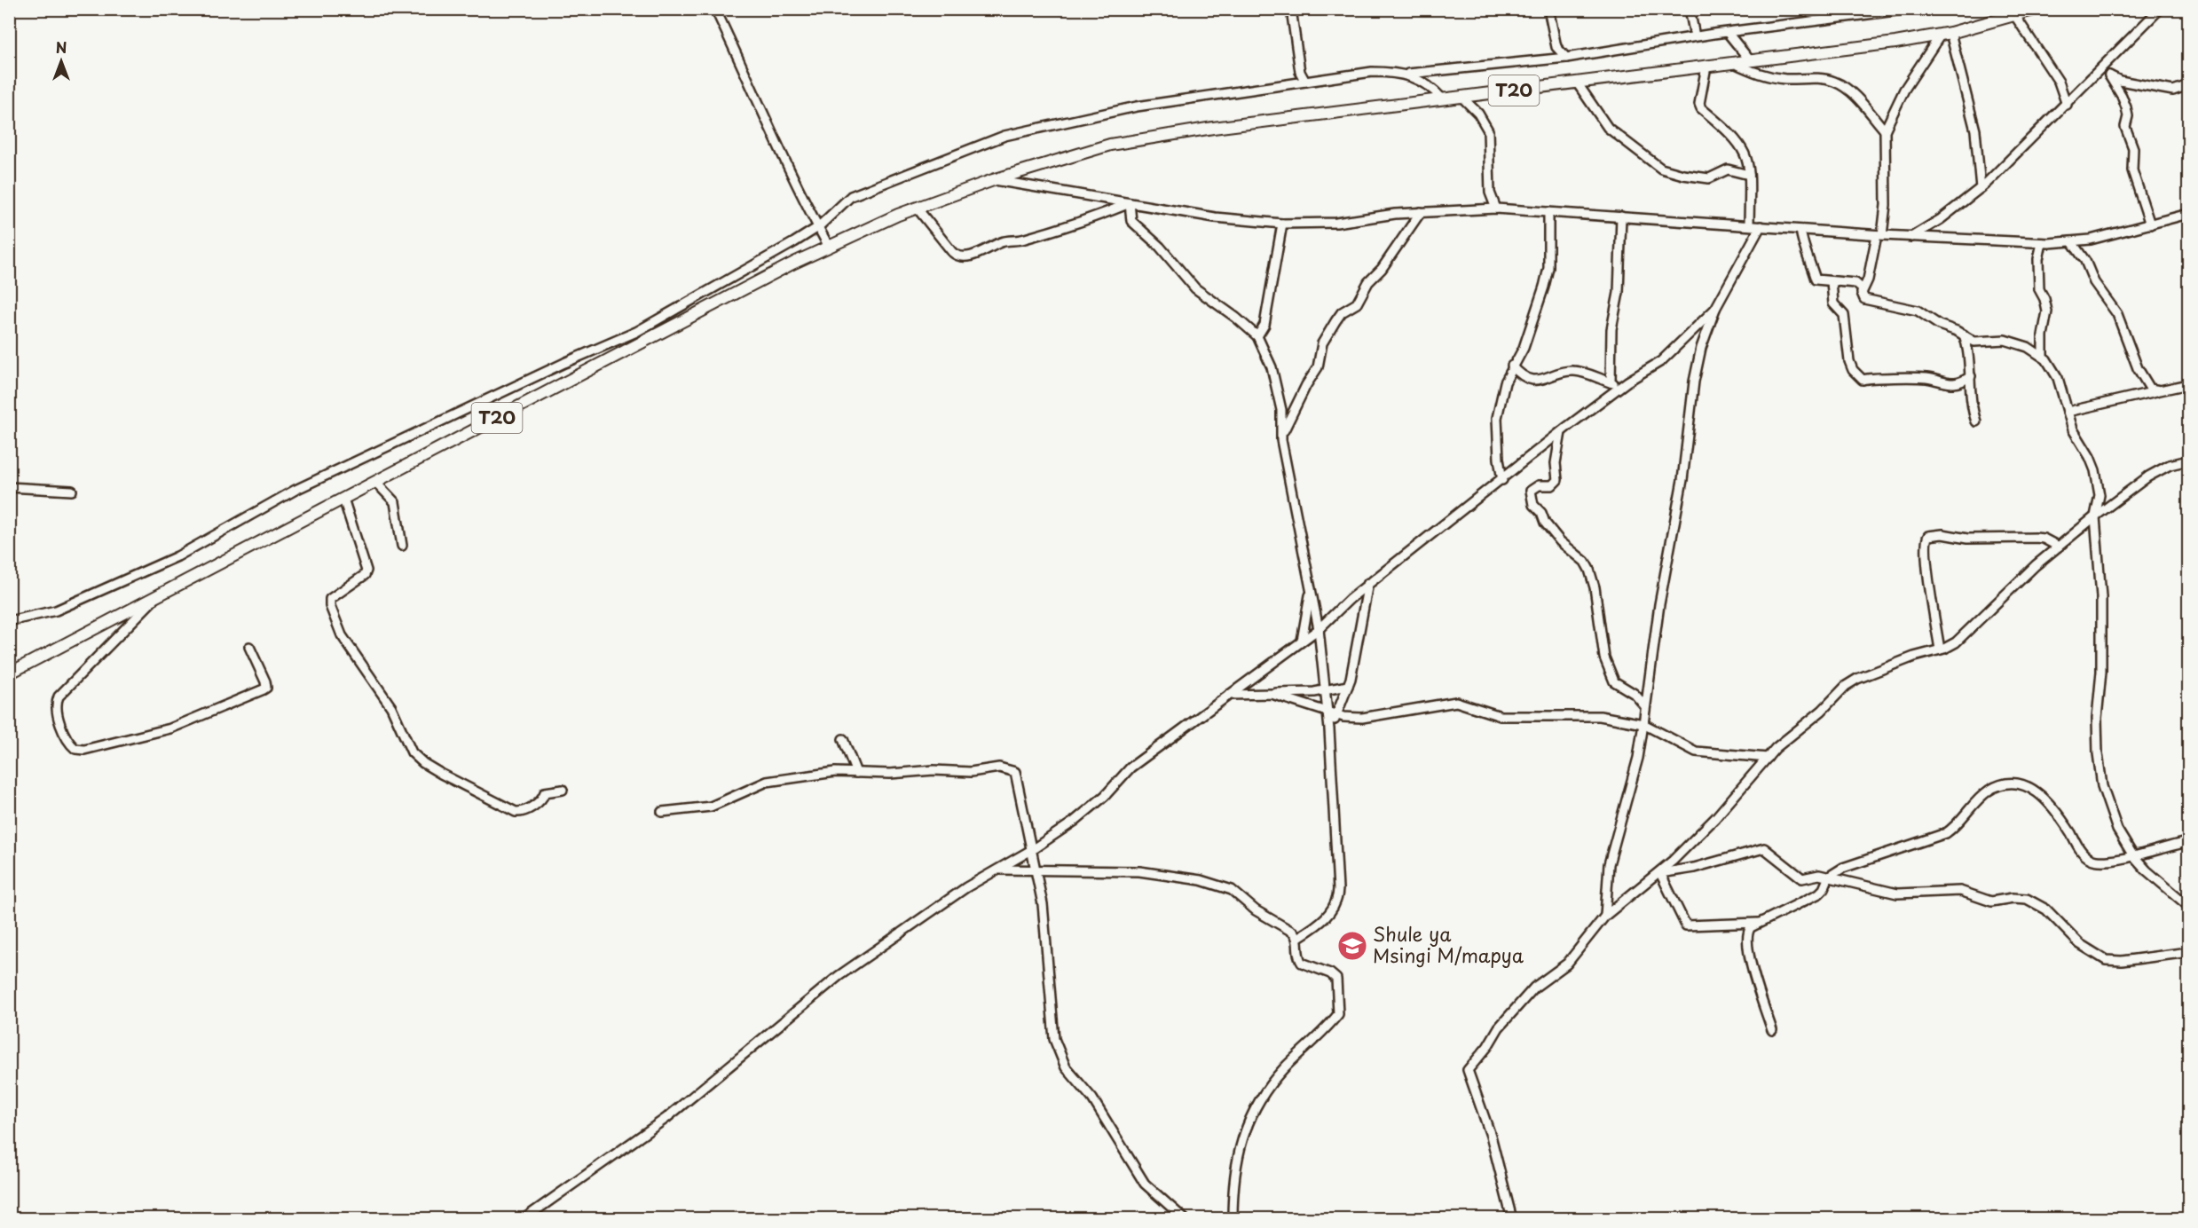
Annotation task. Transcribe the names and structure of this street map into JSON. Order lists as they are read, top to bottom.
{
  "streets": {
    "main road": ["T20"]
  },
  "places": {
    "school or university": ["Shule ya Msingi M/mapya"]
  },
  "north": "top"
}
